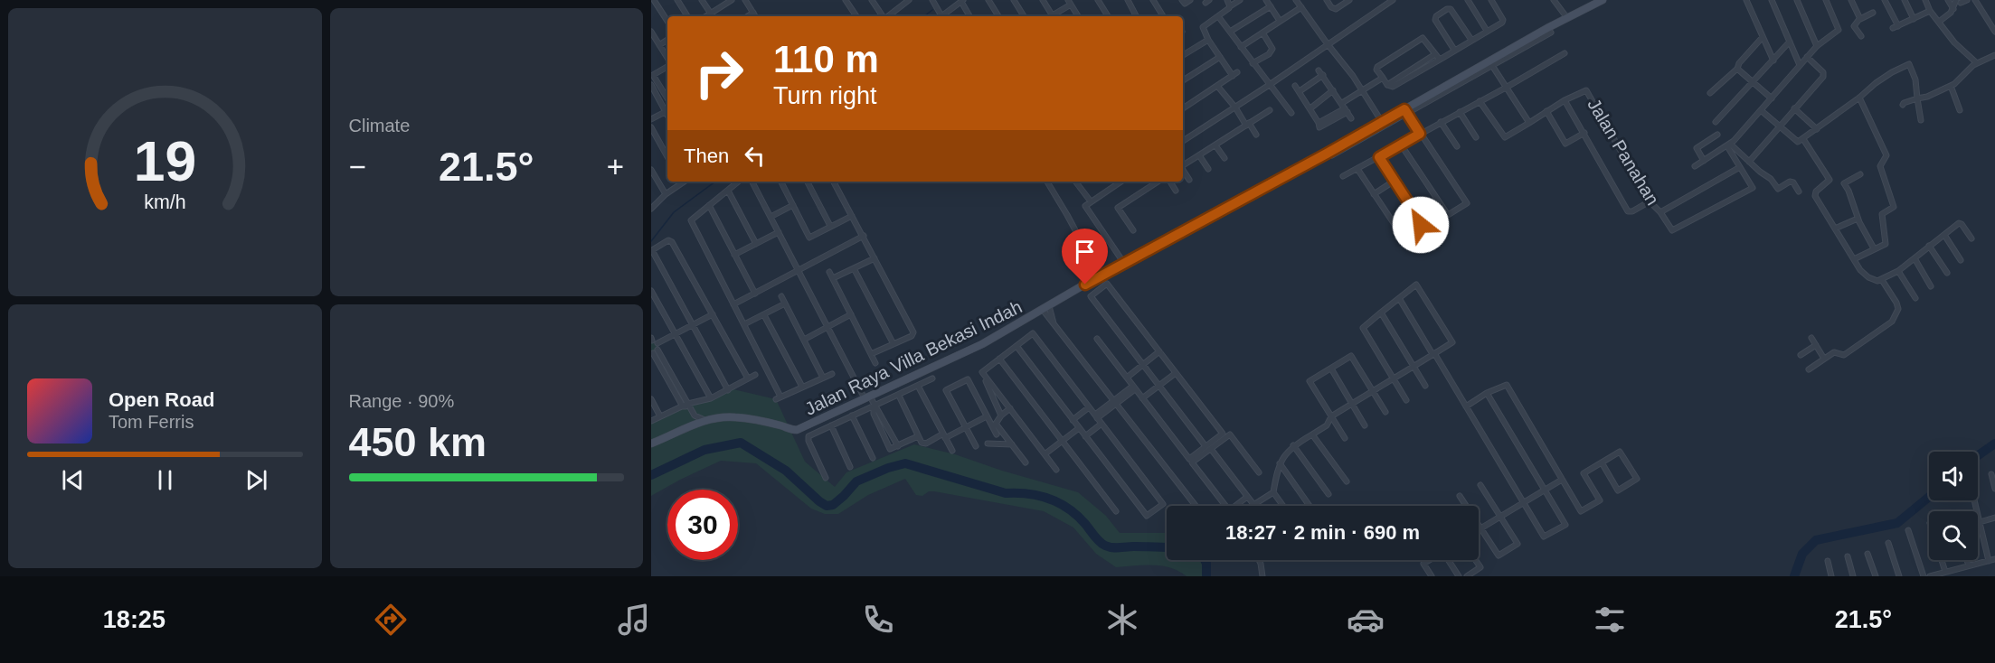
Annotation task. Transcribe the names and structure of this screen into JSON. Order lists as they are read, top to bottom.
{
  "streets": {
    "main road": ["Jalan Raya Villa Bekasi Indah"],
    "street": ["Jalan Panahan"]
  },
  "page": {
    "tile": [
      "Climate",
      ["Range · 90%", "450 km"]
    ],
    "turn": ["110 m", "Turn right"],
    "then": "Then",
    "heat": ["−", "21.5°", "+"],
    "song": ["Open Road", "Tom Ferris"],
    "limit": "30",
    "trip": "18:27 · 2 min · 690 m",
    "tabs": ["18:25", "21.5°"],
    "gauge": ["19", "km/h"]
  }
}
